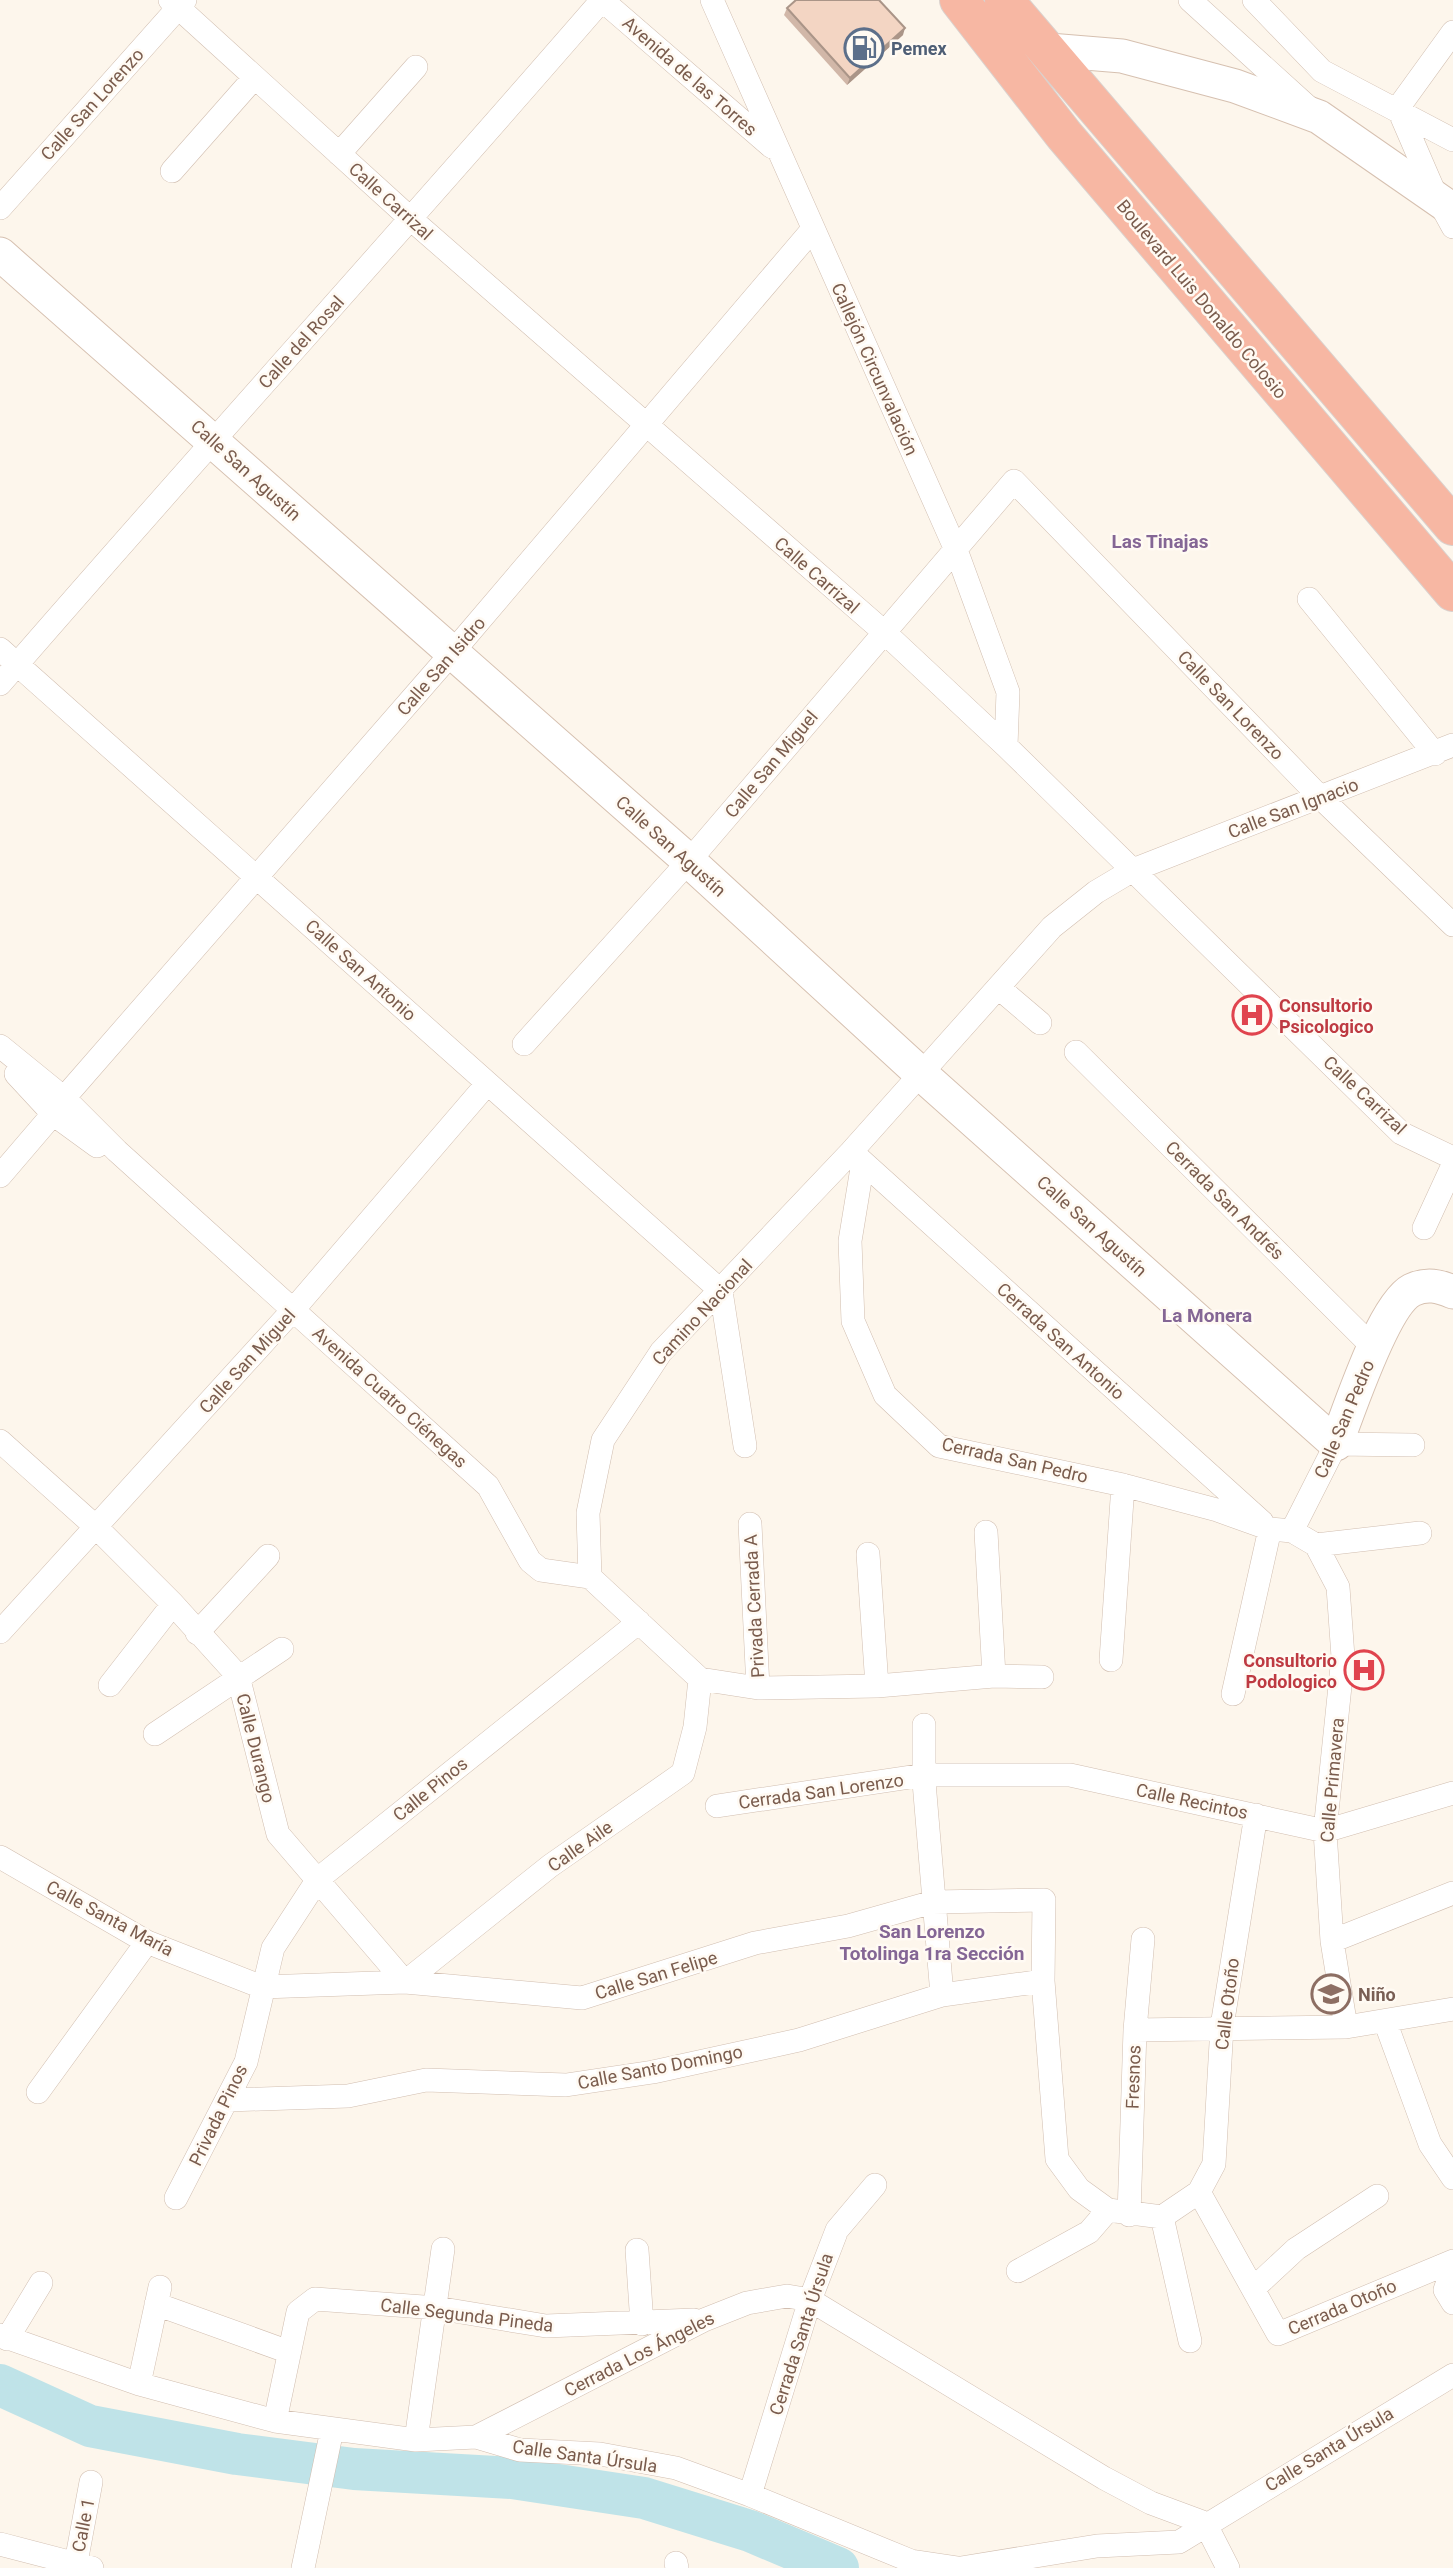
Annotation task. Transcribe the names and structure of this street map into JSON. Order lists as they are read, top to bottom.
{
  "streets": {
    "highway": ["Boulevard Luis Donaldo Colosio"],
    "street": [
      "Avenida de las Torres",
      "Calle San Lorenzo",
      "Calle Carrizal",
      "Calle del Rosal",
      "Callejón Circunvalación",
      "Calle San Agustín",
      "Calle San Isidro",
      "Calle San Miguel",
      "Calle San Ignacio",
      "Calle San Antonio",
      "Cerrada San Andrés",
      "Camino Nacional",
      "Cerrada San Antonio",
      "Avenida Cuatro Ciénegas",
      "Calle San Pedro",
      "Cerrada San Pedro",
      "Privada Cerrada A",
      "Calle Durango",
      "Calle Primavera",
      "Calle Pinos",
      "Cerrada San Lorenzo",
      "Calle Recintos",
      "Calle Aile",
      "Calle Santa María",
      "Calle San Felipe",
      "Calle Otoño",
      "Calle Santo Domingo",
      "Fresnos",
      "Privada Pinos",
      "Cerrada Otoño",
      "Calle Segunda Pineda",
      "Cerrada Santa Úrsula",
      "Cerrada Los Ángeles",
      "Calle Santa Úrsula",
      "Calle 1"
    ]
  },
  "crossings": [
    ["Avenida de las Torres", "Calle del Rosal"],
    ["Avenida de las Torres", "Callejón Circunvalación"],
    ["Calle San Lorenzo", "Calle Carrizal"],
    ["Calle San Lorenzo", "Calle San Miguel"],
    ["Calle San Lorenzo", "Calle San Ignacio"],
    ["Calle Carrizal", "Calle del Rosal"],
    ["Calle Carrizal", "Callejón Circunvalación"],
    ["Calle Carrizal", "Calle San Isidro"],
    ["Calle Carrizal", "Calle San Miguel"],
    ["Calle Carrizal", "Calle San Ignacio"],
    ["Calle Carrizal", "Camino Nacional"],
    ["Calle del Rosal", "Calle San Agustín"],
    ["Calle del Rosal", "Calle San Antonio"],
    ["Callejón Circunvalación", "Calle San Isidro"],
    ["Callejón Circunvalación", "Calle San Miguel"],
    ["Calle San Agustín", "Calle San Isidro"],
    ["Calle San Agustín", "Calle San Miguel"],
    ["Calle San Agustín", "Camino Nacional"],
    ["Calle San Agustín", "Calle San Pedro"],
    ["Calle San Isidro", "Calle San Antonio"],
    ["Calle San Isidro", "Avenida Cuatro Ciénegas"],
    ["Calle San Miguel", "Calle San Antonio"],
    ["Calle San Miguel", "Avenida Cuatro Ciénegas"],
    ["Calle San Miguel", "Calle Durango"],
    ["Calle San Ignacio", "Camino Nacional"],
    ["Calle San Antonio", "Camino Nacional"],
    ["Cerrada San Andrés", "Calle San Pedro"],
    ["Camino Nacional", "Cerrada San Antonio"],
    ["Camino Nacional", "Avenida Cuatro Ciénegas"],
    ["Camino Nacional", "Cerrada San Pedro"],
    ["Cerrada San Antonio", "Calle San Pedro"],
    ["Cerrada San Antonio", "Cerrada San Pedro"],
    ["Calle San Pedro", "Cerrada San Pedro"],
    ["Calle Durango", "Calle Pinos"],
    ["Calle Durango", "Calle Aile"],
    ["Calle Durango", "Calle San Felipe"],
    ["Calle Primavera", "Calle Recintos"],
    ["Calle Pinos", "Calle Santa María"],
    ["Calle Pinos", "Calle San Felipe"],
    ["Calle Pinos", "Privada Pinos"],
    ["Cerrada San Lorenzo", "Calle Recintos"],
    ["Calle Recintos", "Calle Otoño"],
    ["Calle Aile", "Calle San Felipe"],
    ["Calle Santa María", "Calle San Felipe"],
    ["Calle Santa María", "Privada Pinos"],
    ["Calle San Felipe", "Calle Santo Domingo"],
    ["Calle San Felipe", "Privada Pinos"],
    ["Calle Otoño", "Cerrada Otoño"],
    ["Calle Santo Domingo", "Privada Pinos"],
    ["Calle Segunda Pineda", "Cerrada Los Ángeles"],
    ["Cerrada Santa Úrsula", "Cerrada Los Ángeles"],
    ["Cerrada Santa Úrsula", "Calle Santa Úrsula"],
    ["Cerrada Los Ángeles", "Calle Santa Úrsula"]
  ],
  "districts": ["Las Tinajas", "La Monera", "San Lorenzo Totolinga 1ra Sección"],
  "places": {
    "fuel station": ["Pemex"],
    "hospital": ["Consultorio Psicologico", "Consultorio Podologico"],
    "school or university": ["Niño"]
  }
}
